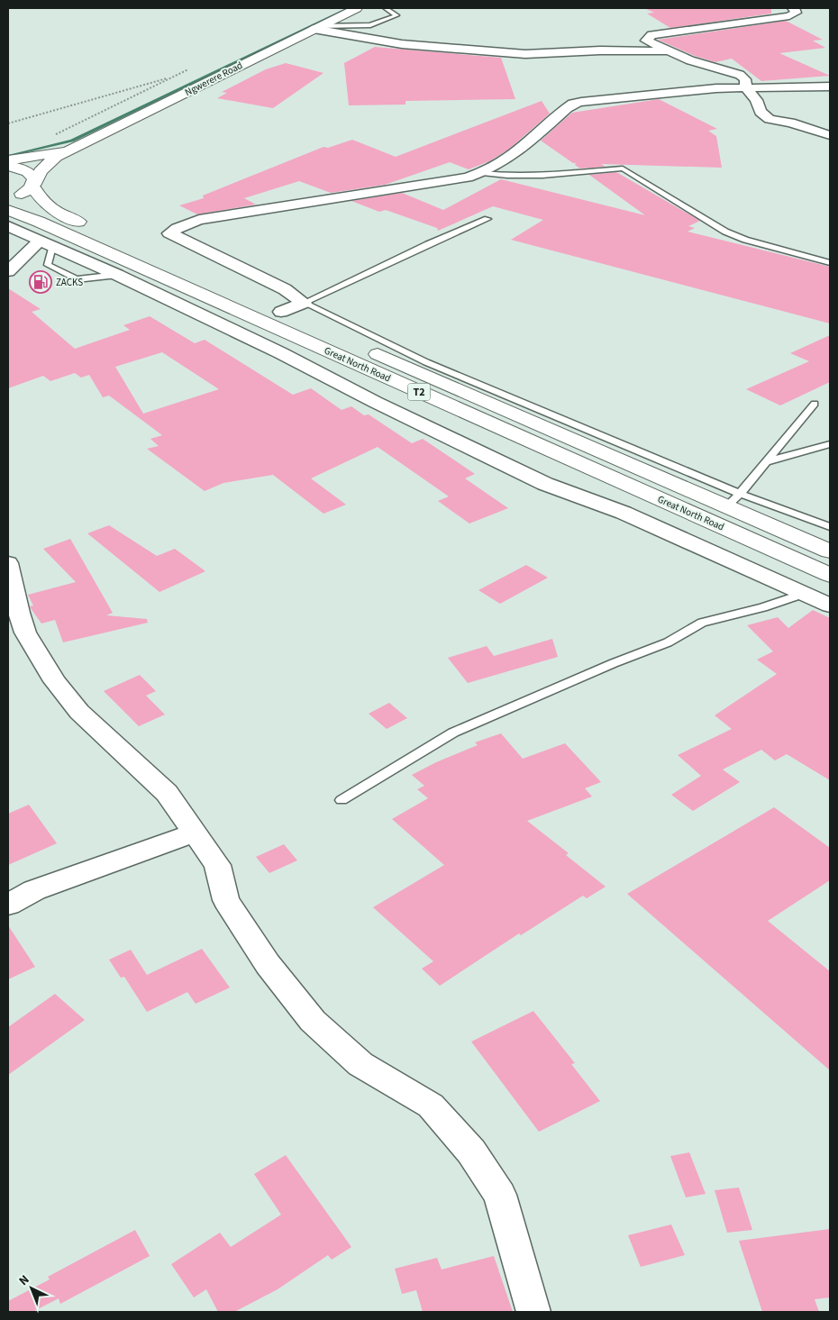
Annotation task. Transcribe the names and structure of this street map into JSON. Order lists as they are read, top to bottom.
{
  "streets": {
    "main road": ["Ngwerere Road", "Great North Road", "T2"]
  },
  "places": {
    "fuel station": ["ZACKS"]
  },
  "north": "top left"
}
